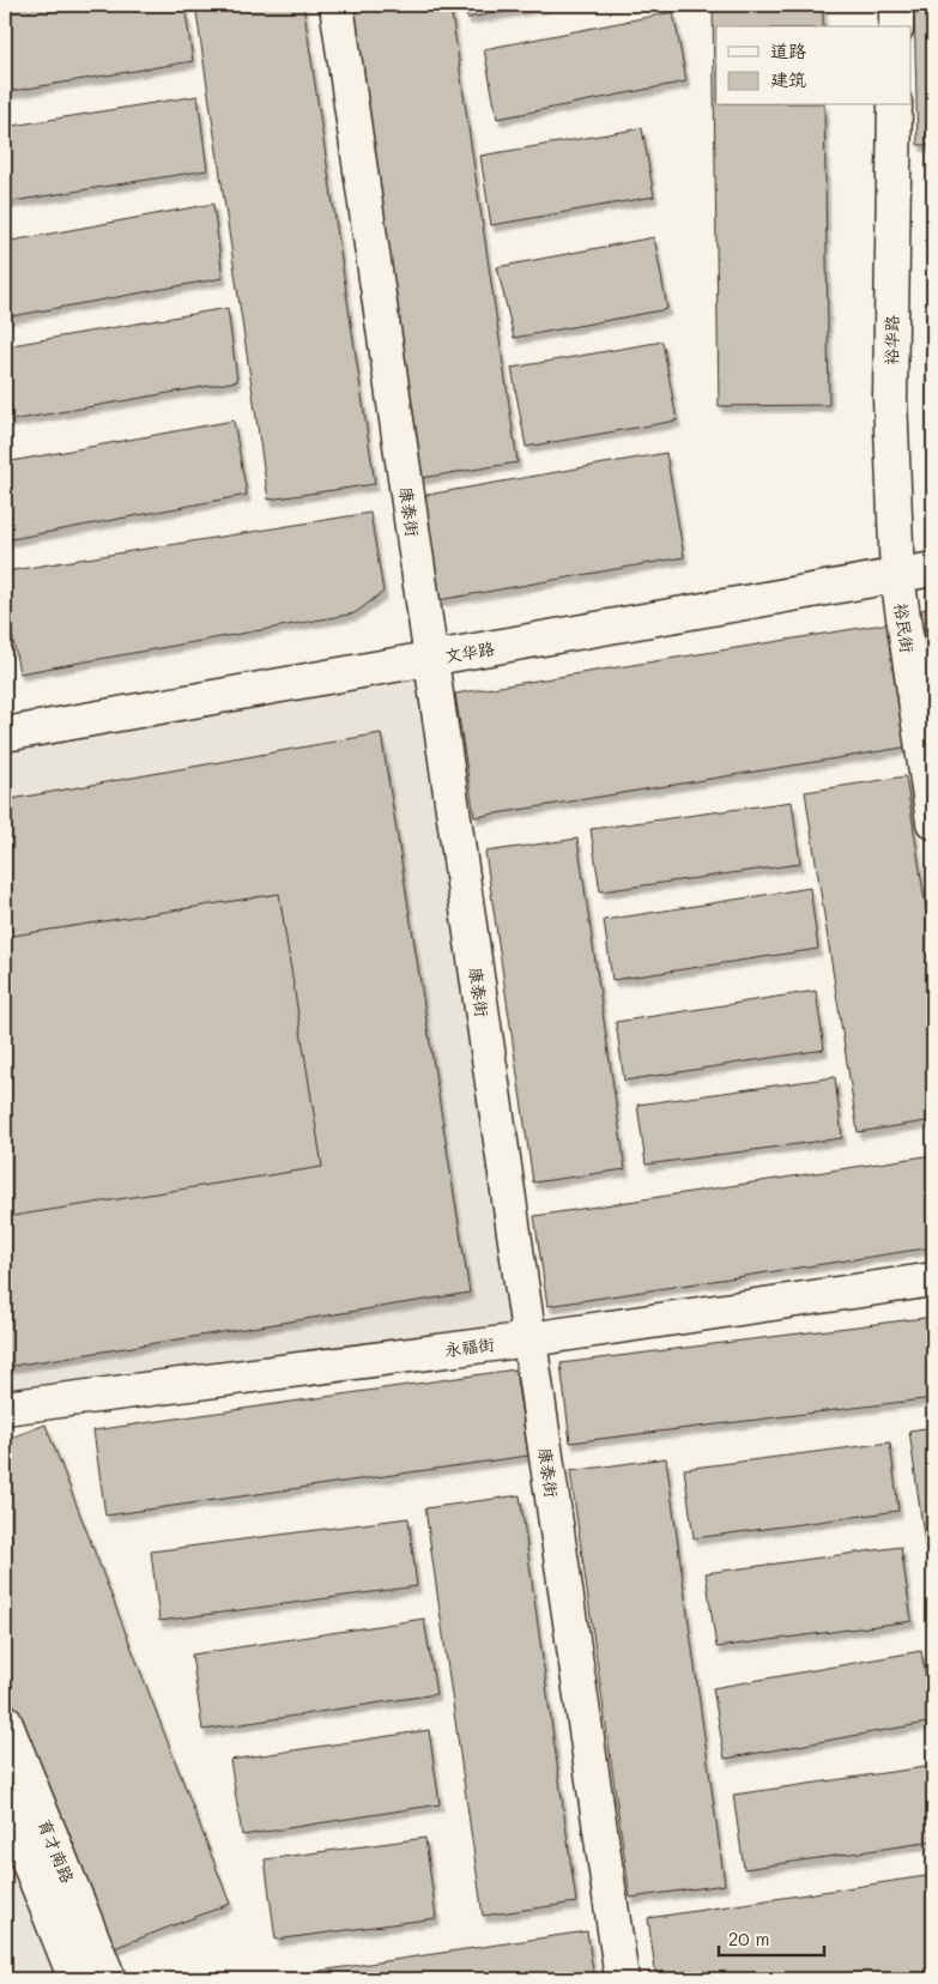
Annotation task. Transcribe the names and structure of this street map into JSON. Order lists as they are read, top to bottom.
{
  "streets": {
    "street": [
      "裕华路",
      "康泰街",
      "裕民街",
      "文华路",
      "永福街",
      "育才南路"
    ]
  },
  "crossings": [
    ["裕华路", "裕民街"],
    ["裕华路", "文华路"],
    ["康泰街", "文华路"],
    ["康泰街", "永福街"],
    ["裕民街", "文华路"]
  ],
  "legend": ["道路", "建筑"],
  "scale_bar": "20 m"
}
